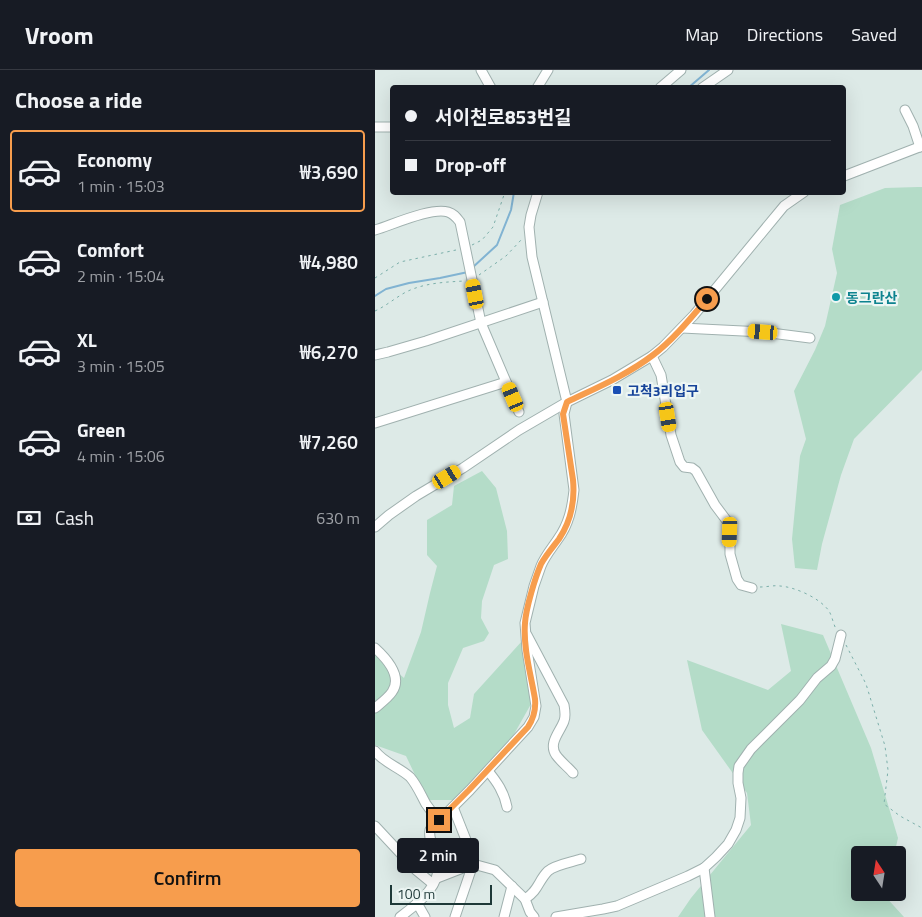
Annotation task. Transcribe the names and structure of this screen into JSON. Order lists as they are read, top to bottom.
{
  "places": {
    "other": ["동그란산"],
    "transit": ["고척3리입구"]
  },
  "scale_bar": "100 m",
  "north": "top",
  "page": {
    "header": "Vroom",
    "nav": ["Map", "Directions", "Saved"],
    "heading": "Choose a ride",
    "banner": ["서이천로853번길", "Drop-off"],
    "list": [
      {
        "name": "Economy",
        "note": "1 min · 15:03",
        "value": "₩3,690"
      },
      {
        "name": "Comfort",
        "note": "2 min · 15:04",
        "value": "₩4,980"
      },
      {
        "name": "XL",
        "note": "3 min · 15:05",
        "value": "₩6,270"
      },
      {
        "name": "Green",
        "note": "4 min · 15:06",
        "value": "₩7,260"
      }
    ],
    "pay": ["Cash", "630 m"],
    "bubble": "2 min",
    "buttons": "Confirm",
    "scale": "100 m"
  }
}
